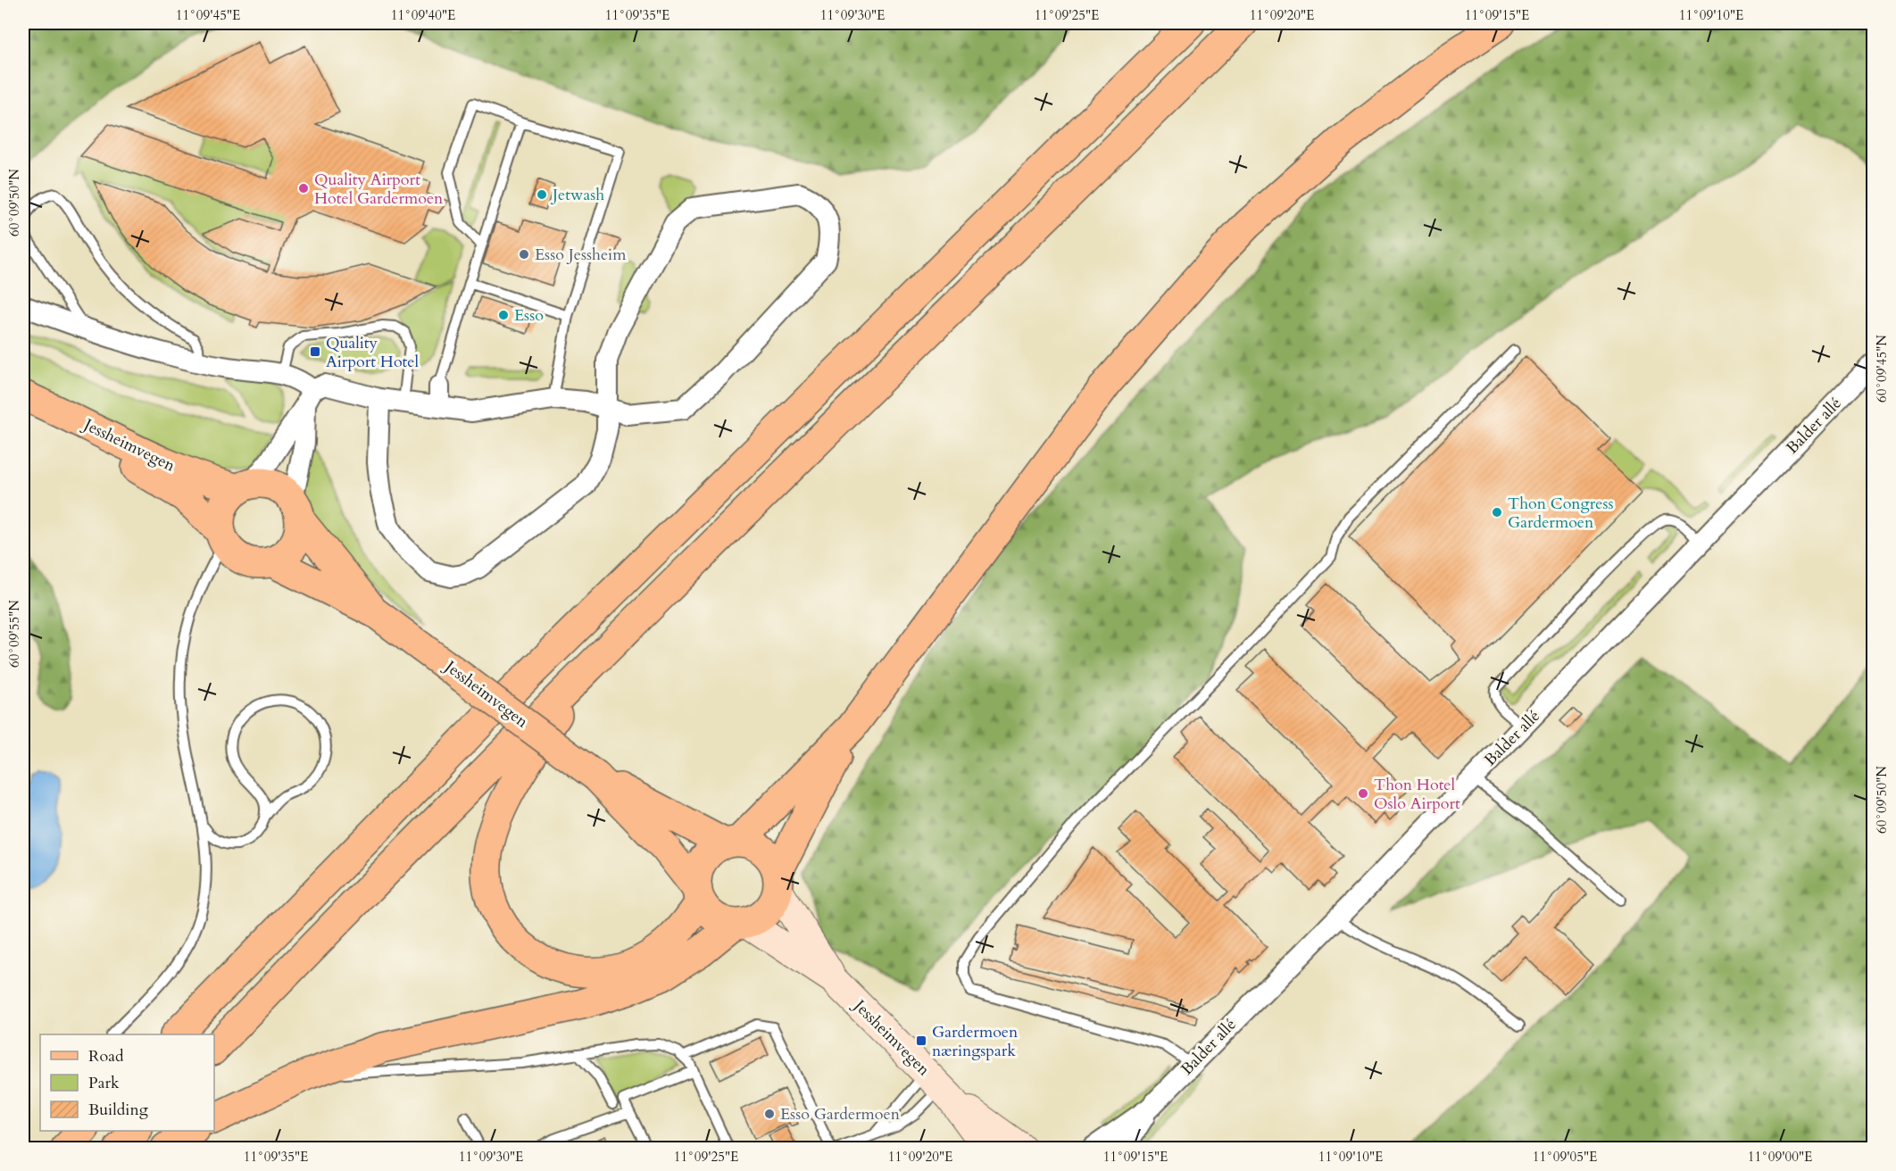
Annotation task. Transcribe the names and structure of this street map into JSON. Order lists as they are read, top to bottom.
{
  "streets": {
    "main road": ["Jessheimvegen"],
    "street": ["Balder allé"]
  },
  "places": {
    "other": [
      "Quality Airport Hotel Gardermoen",
      "Jetwash",
      "Esso Jessheim",
      "Esso",
      "Thon Congress Gardermoen",
      "Thon Hotel Oslo Airport",
      "Esso Gardermoen"
    ],
    "transit": ["Quality Airport Hotel", "Gardermoen næringspark"]
  },
  "legend": ["Road", "Park", "Building"],
  "coordinates": [
    "11°09'45\"E",
    "11°09'40\"E",
    "11°09'35\"E",
    "11°09'30\"E",
    "11°09'25\"E",
    "11°09'20\"E",
    "11°09'15\"E",
    "11°09'10\"E",
    "60°09'50\"N",
    "60°09'45\"N",
    "60°09'55\"N",
    "11°09'05\"E",
    "11°09'00\"E"
  ]
}
